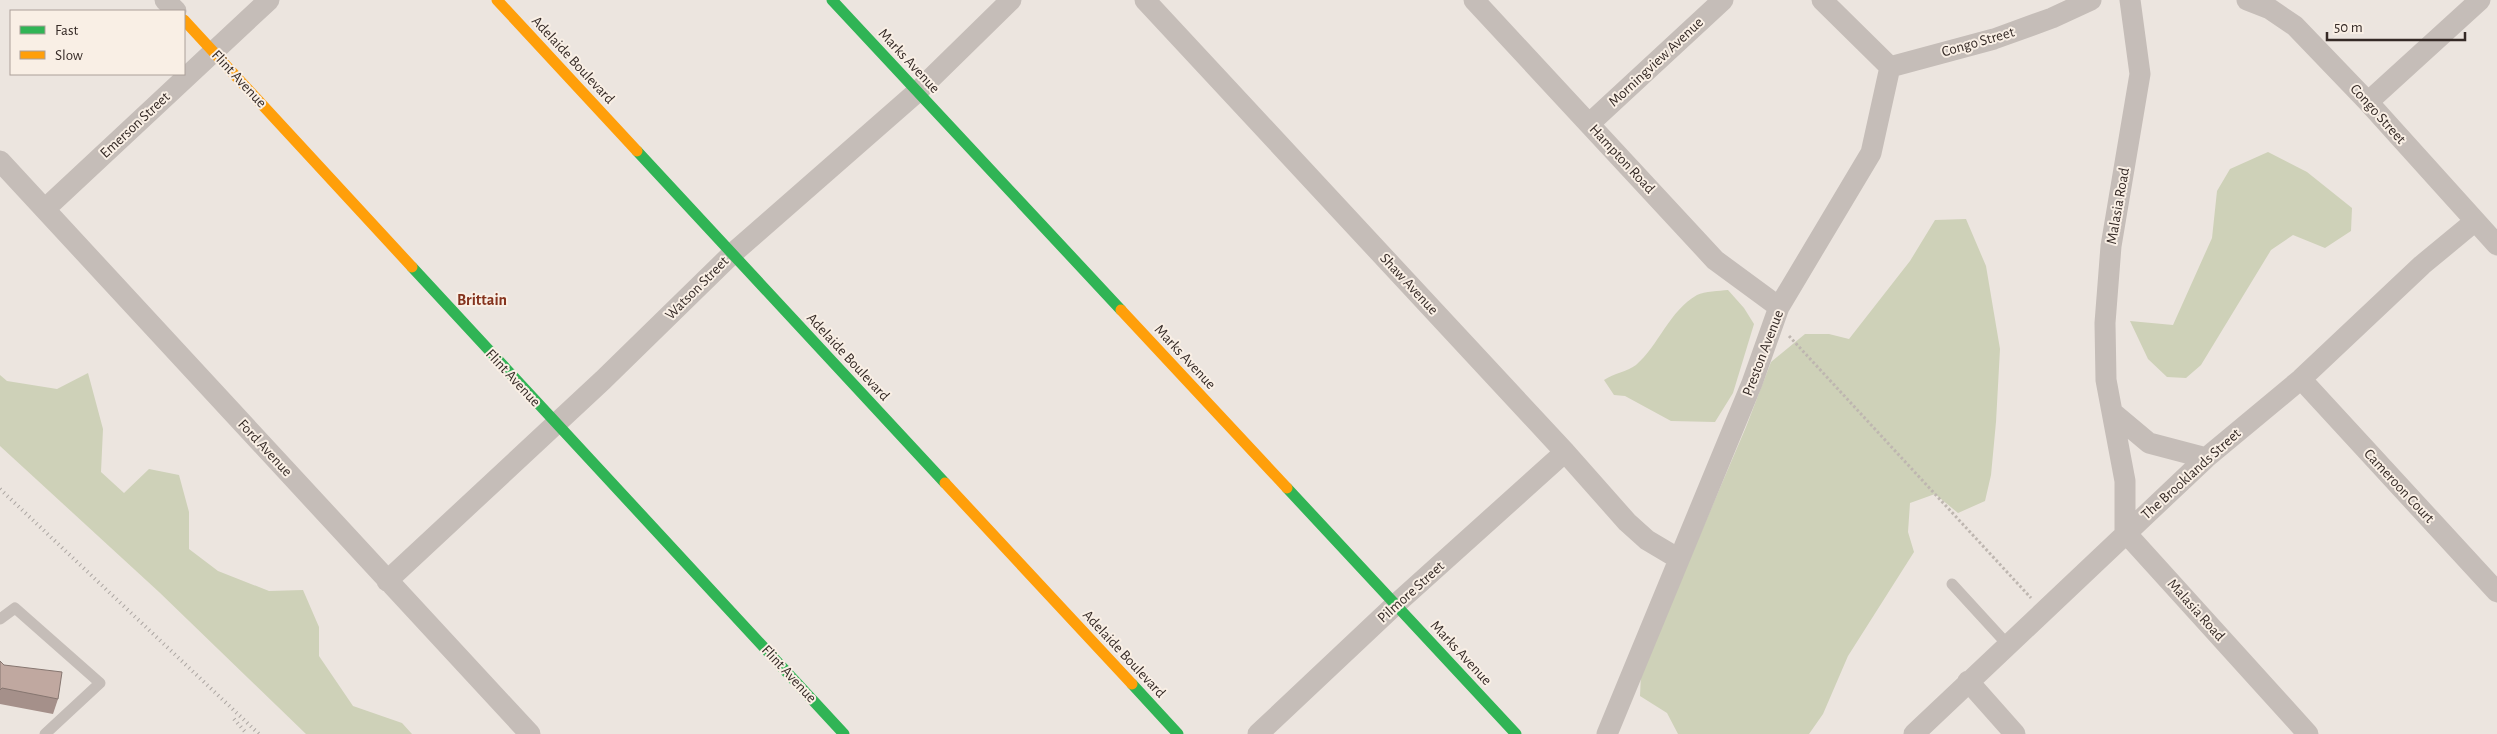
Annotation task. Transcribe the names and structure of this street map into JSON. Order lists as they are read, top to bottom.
{
  "streets": {
    "street": [
      "Congo Street",
      "Adelaide Boulevard",
      "Marks Avenue",
      "Morningview Avenue",
      "Flint Avenue",
      "Emerson Street",
      "Hampton Road",
      "Malasia Road",
      "Shaw Avenue",
      "Watson Street",
      "Preston Avenue",
      "Ford Avenue",
      "The Brooklands Street",
      "Cameroon Court",
      "Pilmore Street"
    ]
  },
  "crossings": [
    ["Congo Street", "Preston Avenue"],
    ["Congo Street", "The Brooklands Street"],
    ["Adelaide Boulevard", "Watson Street"],
    ["Marks Avenue", "Watson Street"],
    ["Marks Avenue", "Pilmore Street"],
    ["Morningview Avenue", "Hampton Road"],
    ["Flint Avenue", "Emerson Street"],
    ["Flint Avenue", "Watson Street"],
    ["Emerson Street", "Ford Avenue"],
    ["Hampton Road", "Preston Avenue"],
    ["Malasia Road", "The Brooklands Street"],
    ["Shaw Avenue", "Preston Avenue"],
    ["Shaw Avenue", "Pilmore Street"],
    ["Watson Street", "Ford Avenue"],
    ["The Brooklands Street", "Cameroon Court"]
  ],
  "districts": ["Brittain"],
  "legend": ["Fast", "Slow"],
  "scale_bar": "50 m"
}
